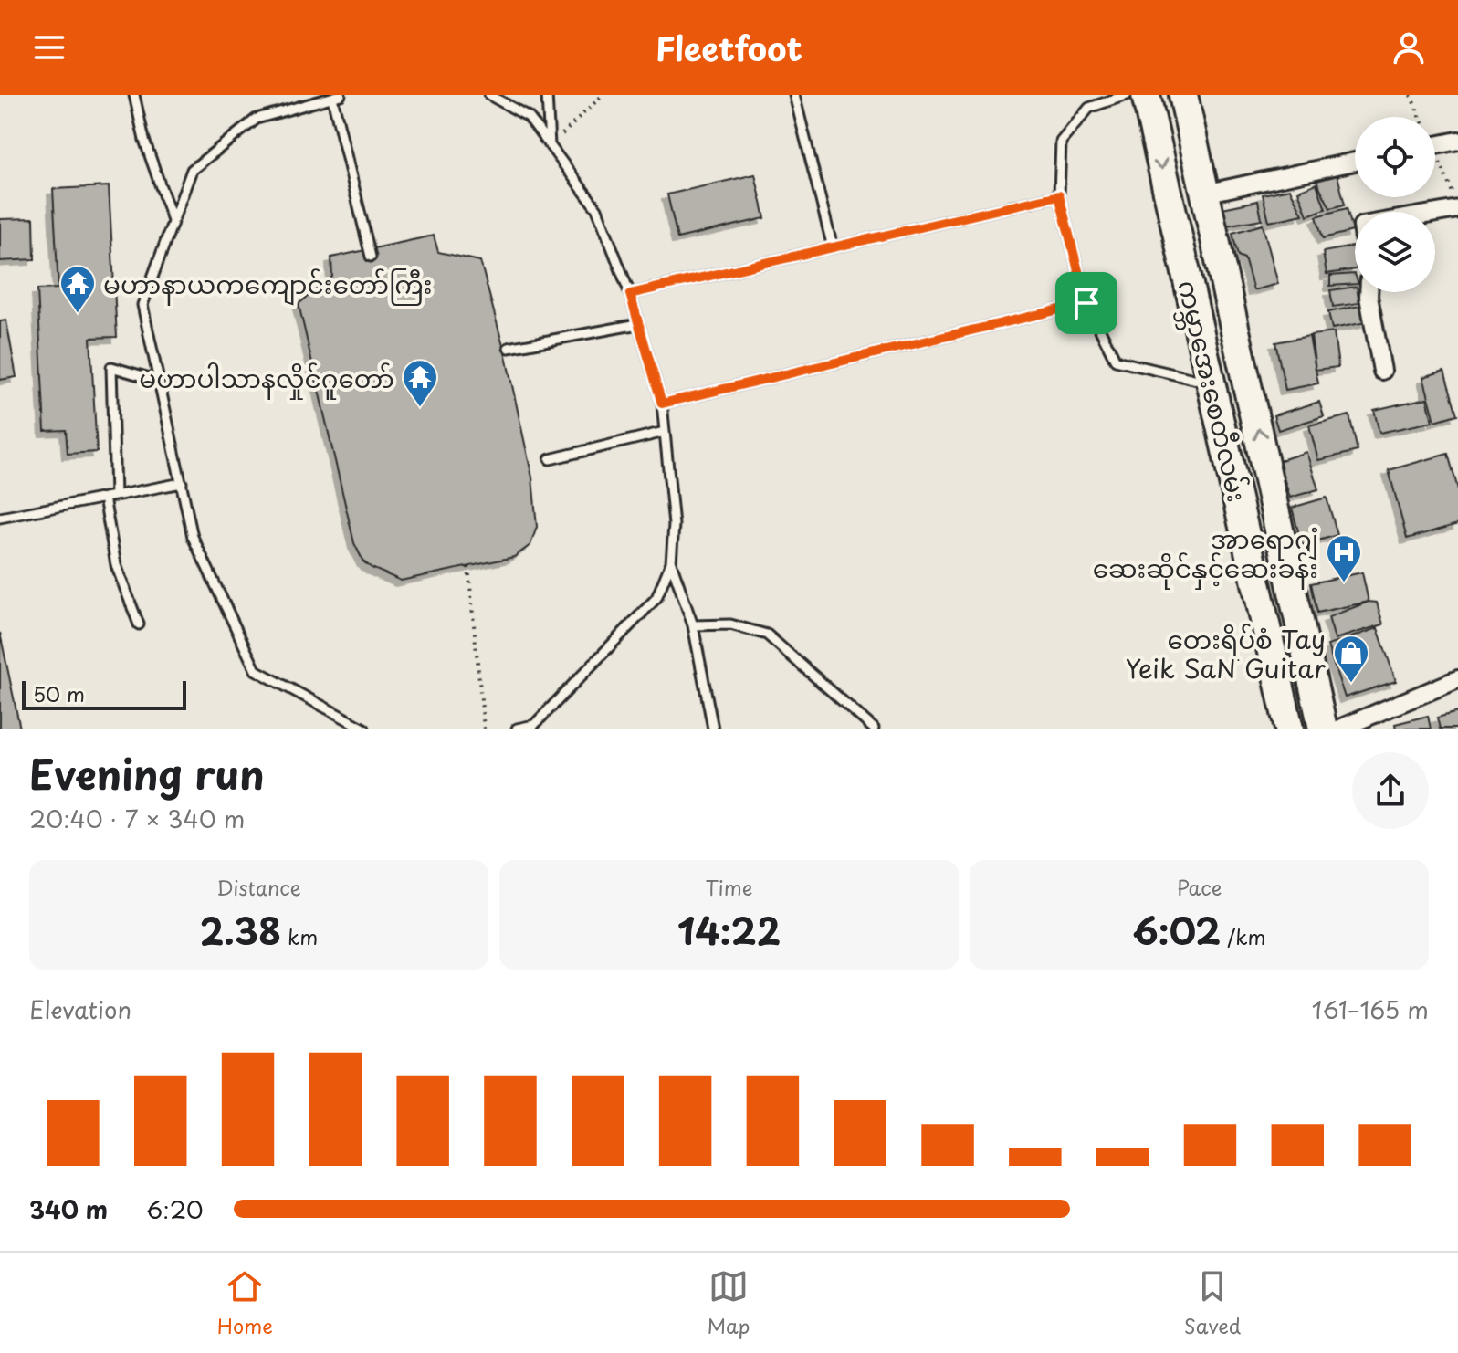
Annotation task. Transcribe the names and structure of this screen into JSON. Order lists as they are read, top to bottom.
{
  "streets": {
    "main road": ["ကမ္ဘာအေးစေတီလမ်း"]
  },
  "places": {
    "temple": ["မဟာနာယကကျောင်းတော်ကြီး", "မဟာပါသာနလှိုင်ဂူတော်"],
    "hospital": ["အာရောဂျံ ဆေးဆိုင်နှင့်ဆေးခန်း"],
    "shop": ["တေးရိပ်စံ Tay Yeik SaN Guitar"]
  },
  "scale_bar": "50 m",
  "page": {
    "header": "Fleetfoot",
    "scale": "50 m",
    "heading": ["Evening run", "20:40 · 7 × 340 m"],
    "stats": [
      ["Distance", "2.38 km"],
      ["Time", "14:22"],
      ["Pace", "6:02 /km"]
    ],
    "chart": ["Elevation", "161–165 m"],
    "list": [
      {
        "name": "340 m",
        "note": "6:20"
      }
    ],
    "tabs": ["Home", "Map", "Saved"]
  }
}
